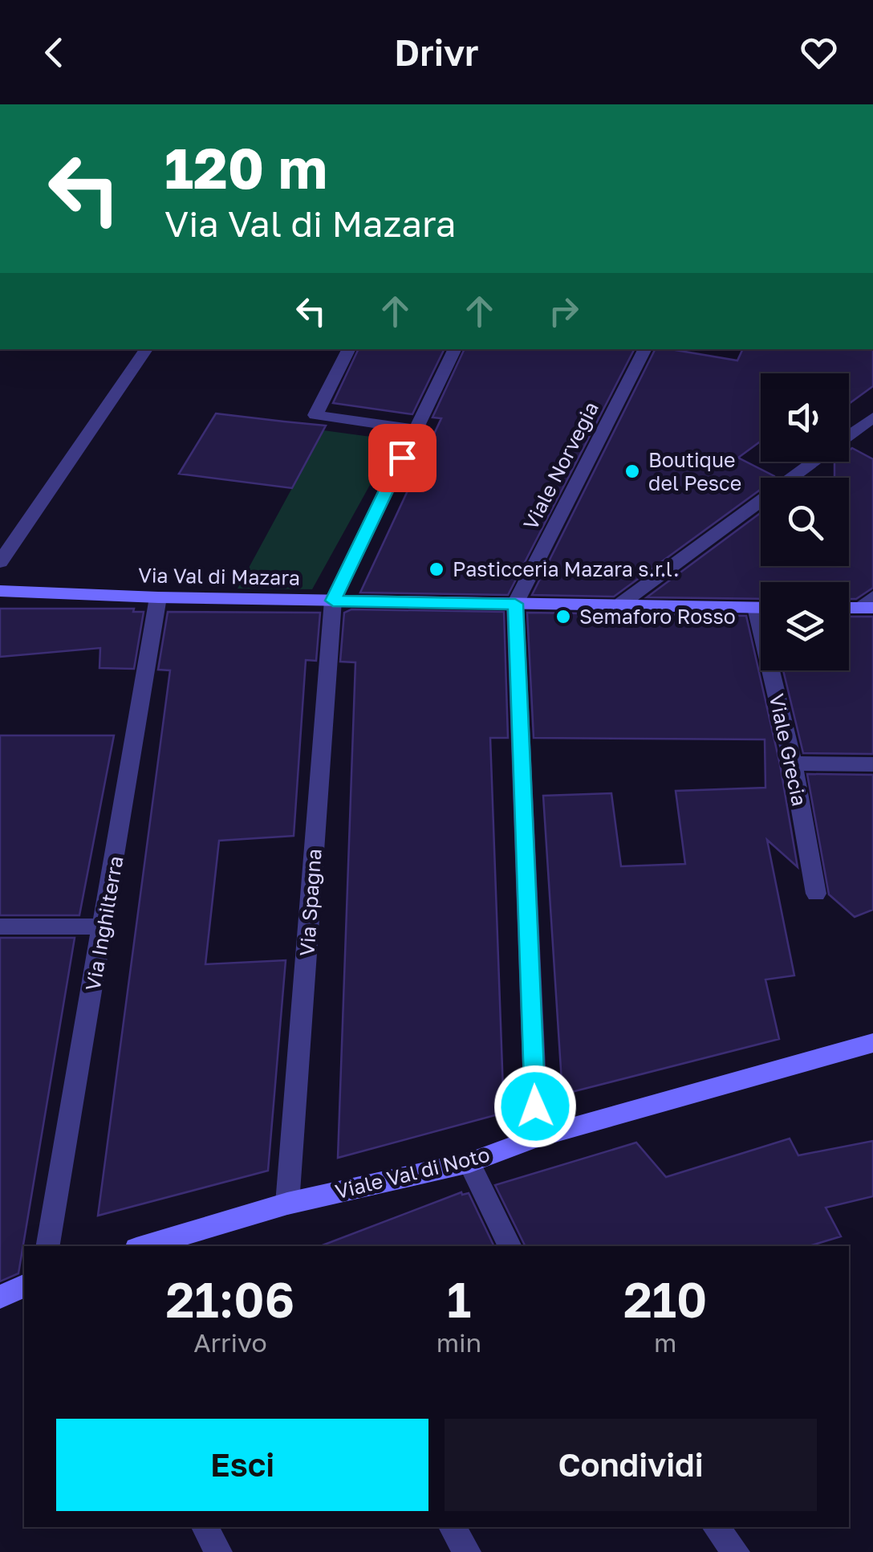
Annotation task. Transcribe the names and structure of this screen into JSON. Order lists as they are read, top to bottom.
{
  "streets": {
    "street": [
      "Viale Norvegia",
      "Via Val di Mazara",
      "Viale Grecia",
      "Via Spagna",
      "Via Inghilterra",
      "Viale Val di Noto"
    ]
  },
  "crossings": [
    ["Viale Norvegia", "Via Val di Mazara"],
    ["Via Val di Mazara", "Via Spagna"],
    ["Via Val di Mazara", "Via Inghilterra"],
    ["Via Spagna", "Viale Val di Noto"]
  ],
  "places": ["Boutique del Pesce", "Pasticceria Mazara s.r.l.", "Semaforo Rosso"],
  "page": {
    "header": "Drivr",
    "turn": ["120 m", "Via Val di Mazara"],
    "eta": [
      "21:06",
      "Arrivo",
      "1",
      "min",
      "210",
      "m"
    ],
    "buttons": ["Esci", "Condividi"]
  }
}
